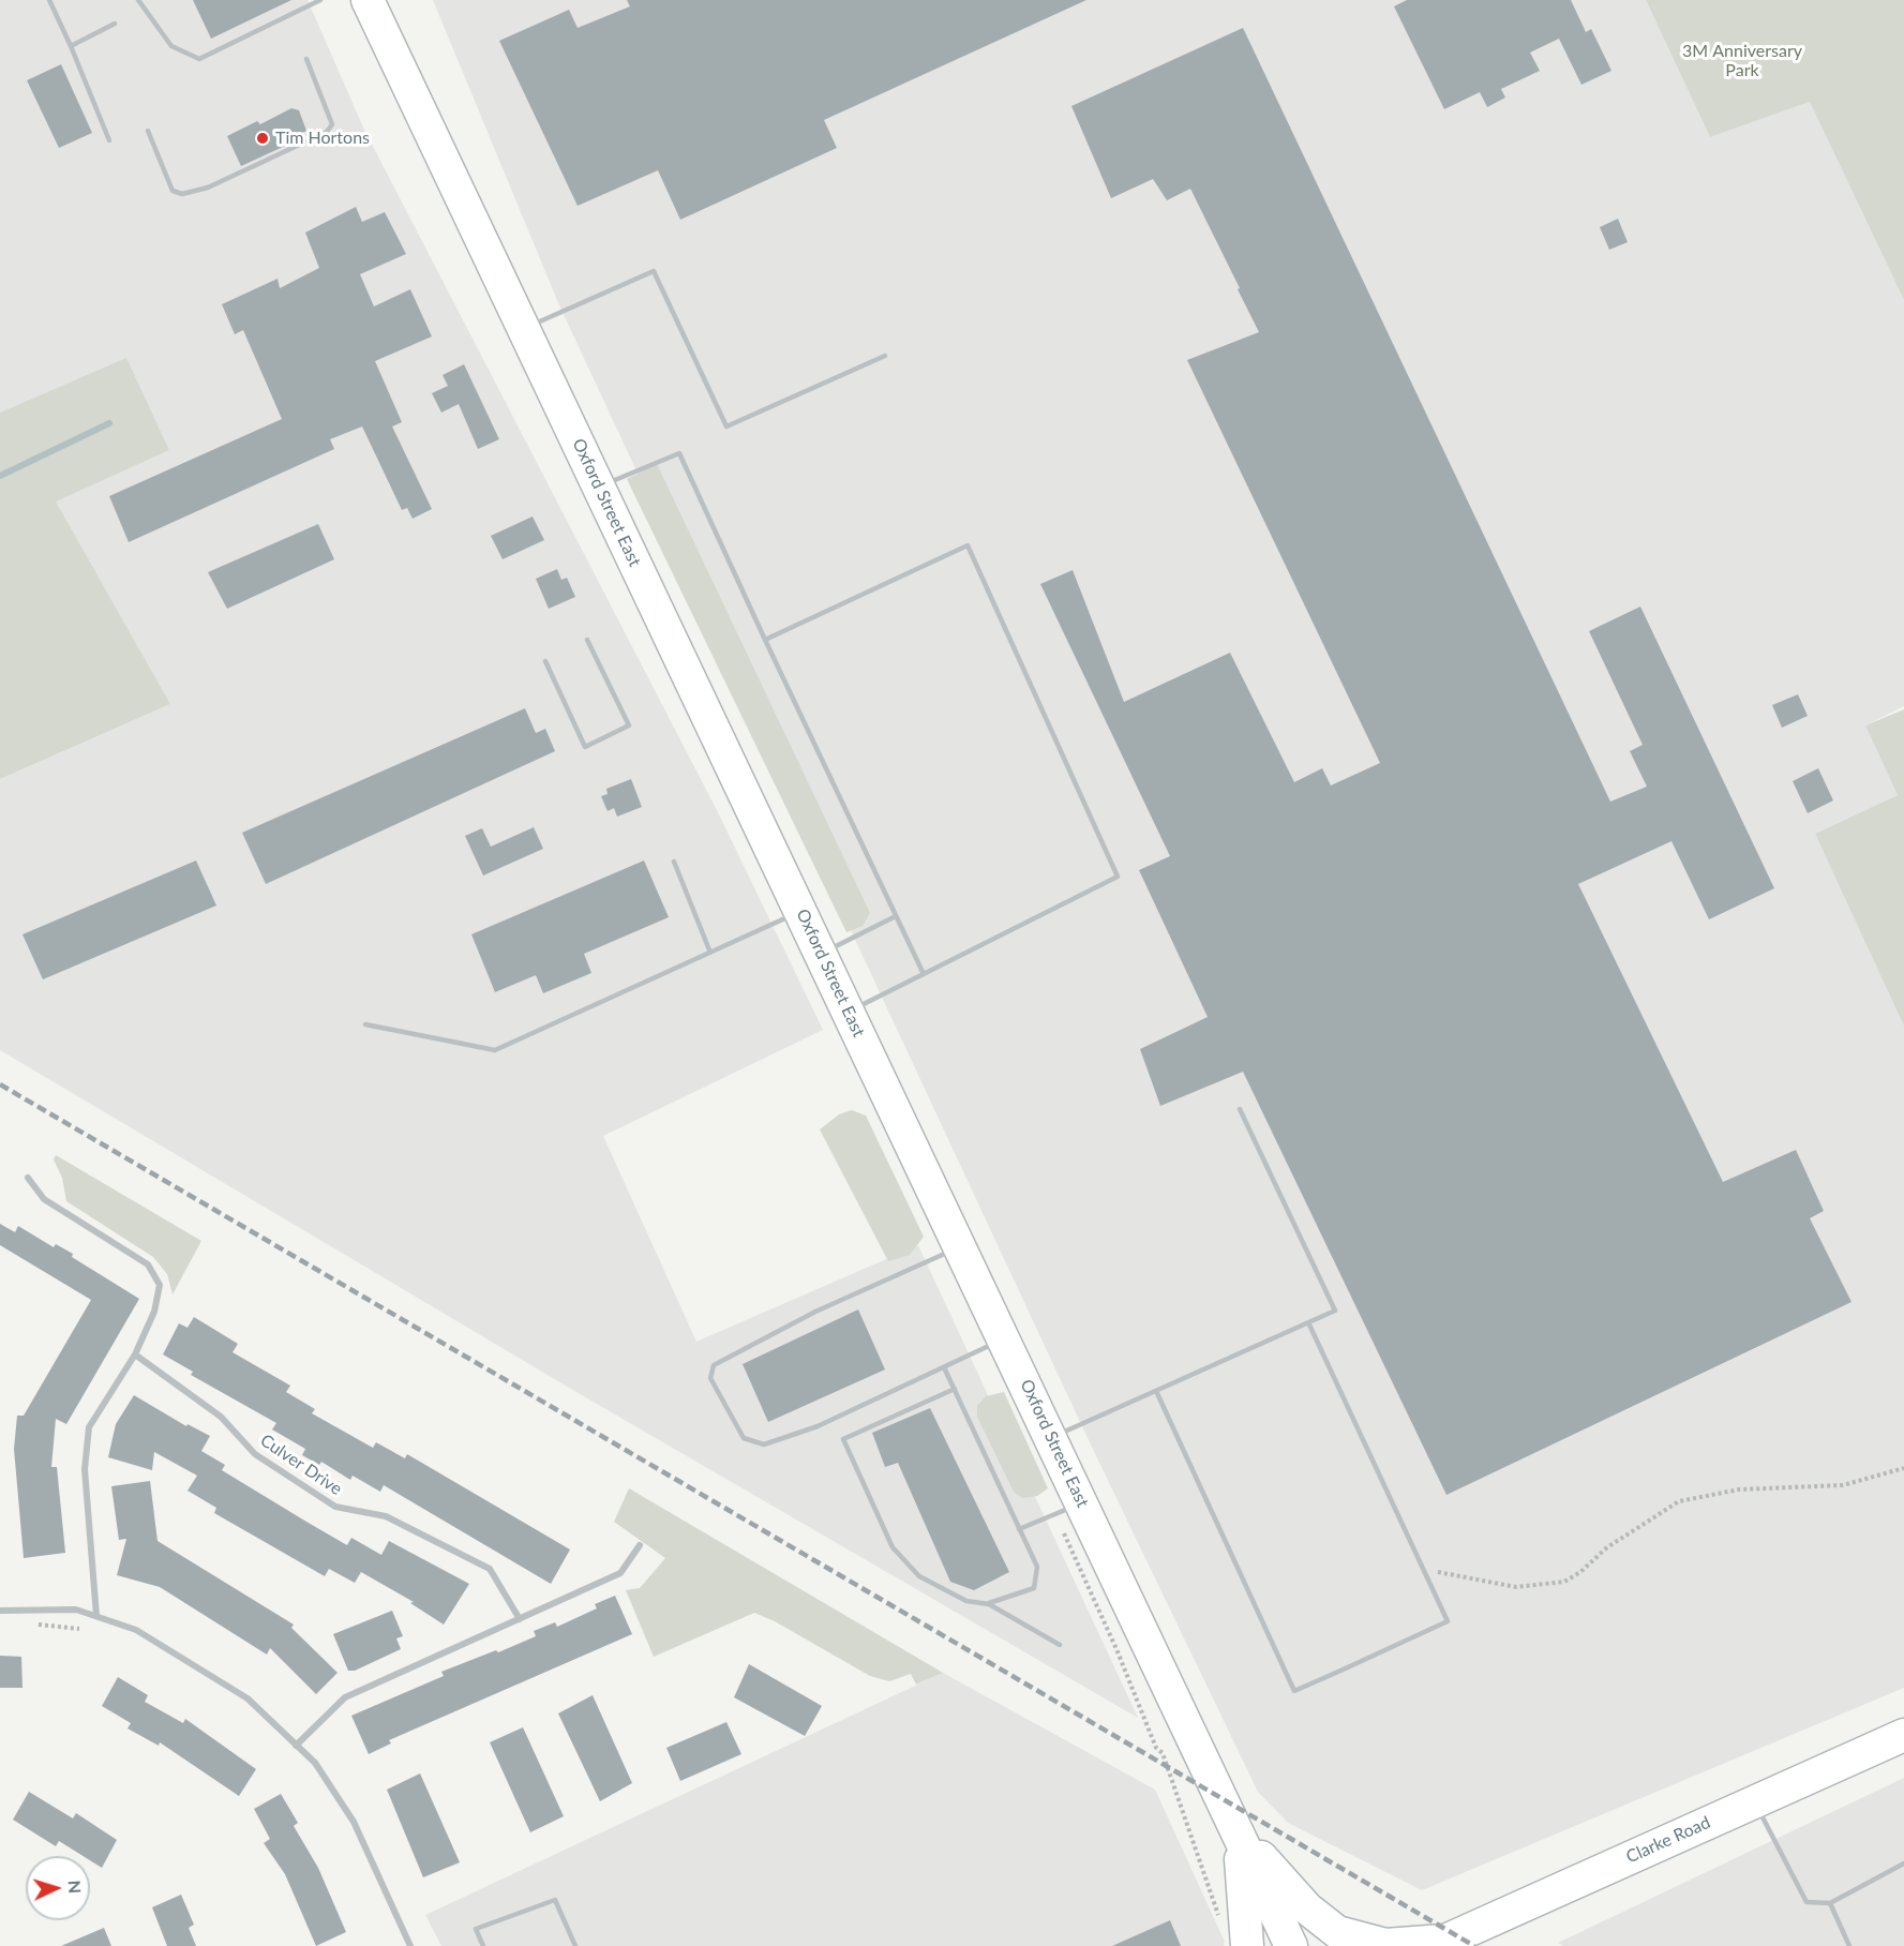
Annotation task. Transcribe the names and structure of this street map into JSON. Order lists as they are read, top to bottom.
{
  "streets": {
    "main road": ["Oxford Street East", "Clarke Road"],
    "street": ["Culver Drive"]
  },
  "crossings": [
    ["Oxford Street East", "Clarke Road"]
  ],
  "parks": ["3M Anniversary Park"],
  "places": ["Tim Hortons"],
  "north": "right"
}
